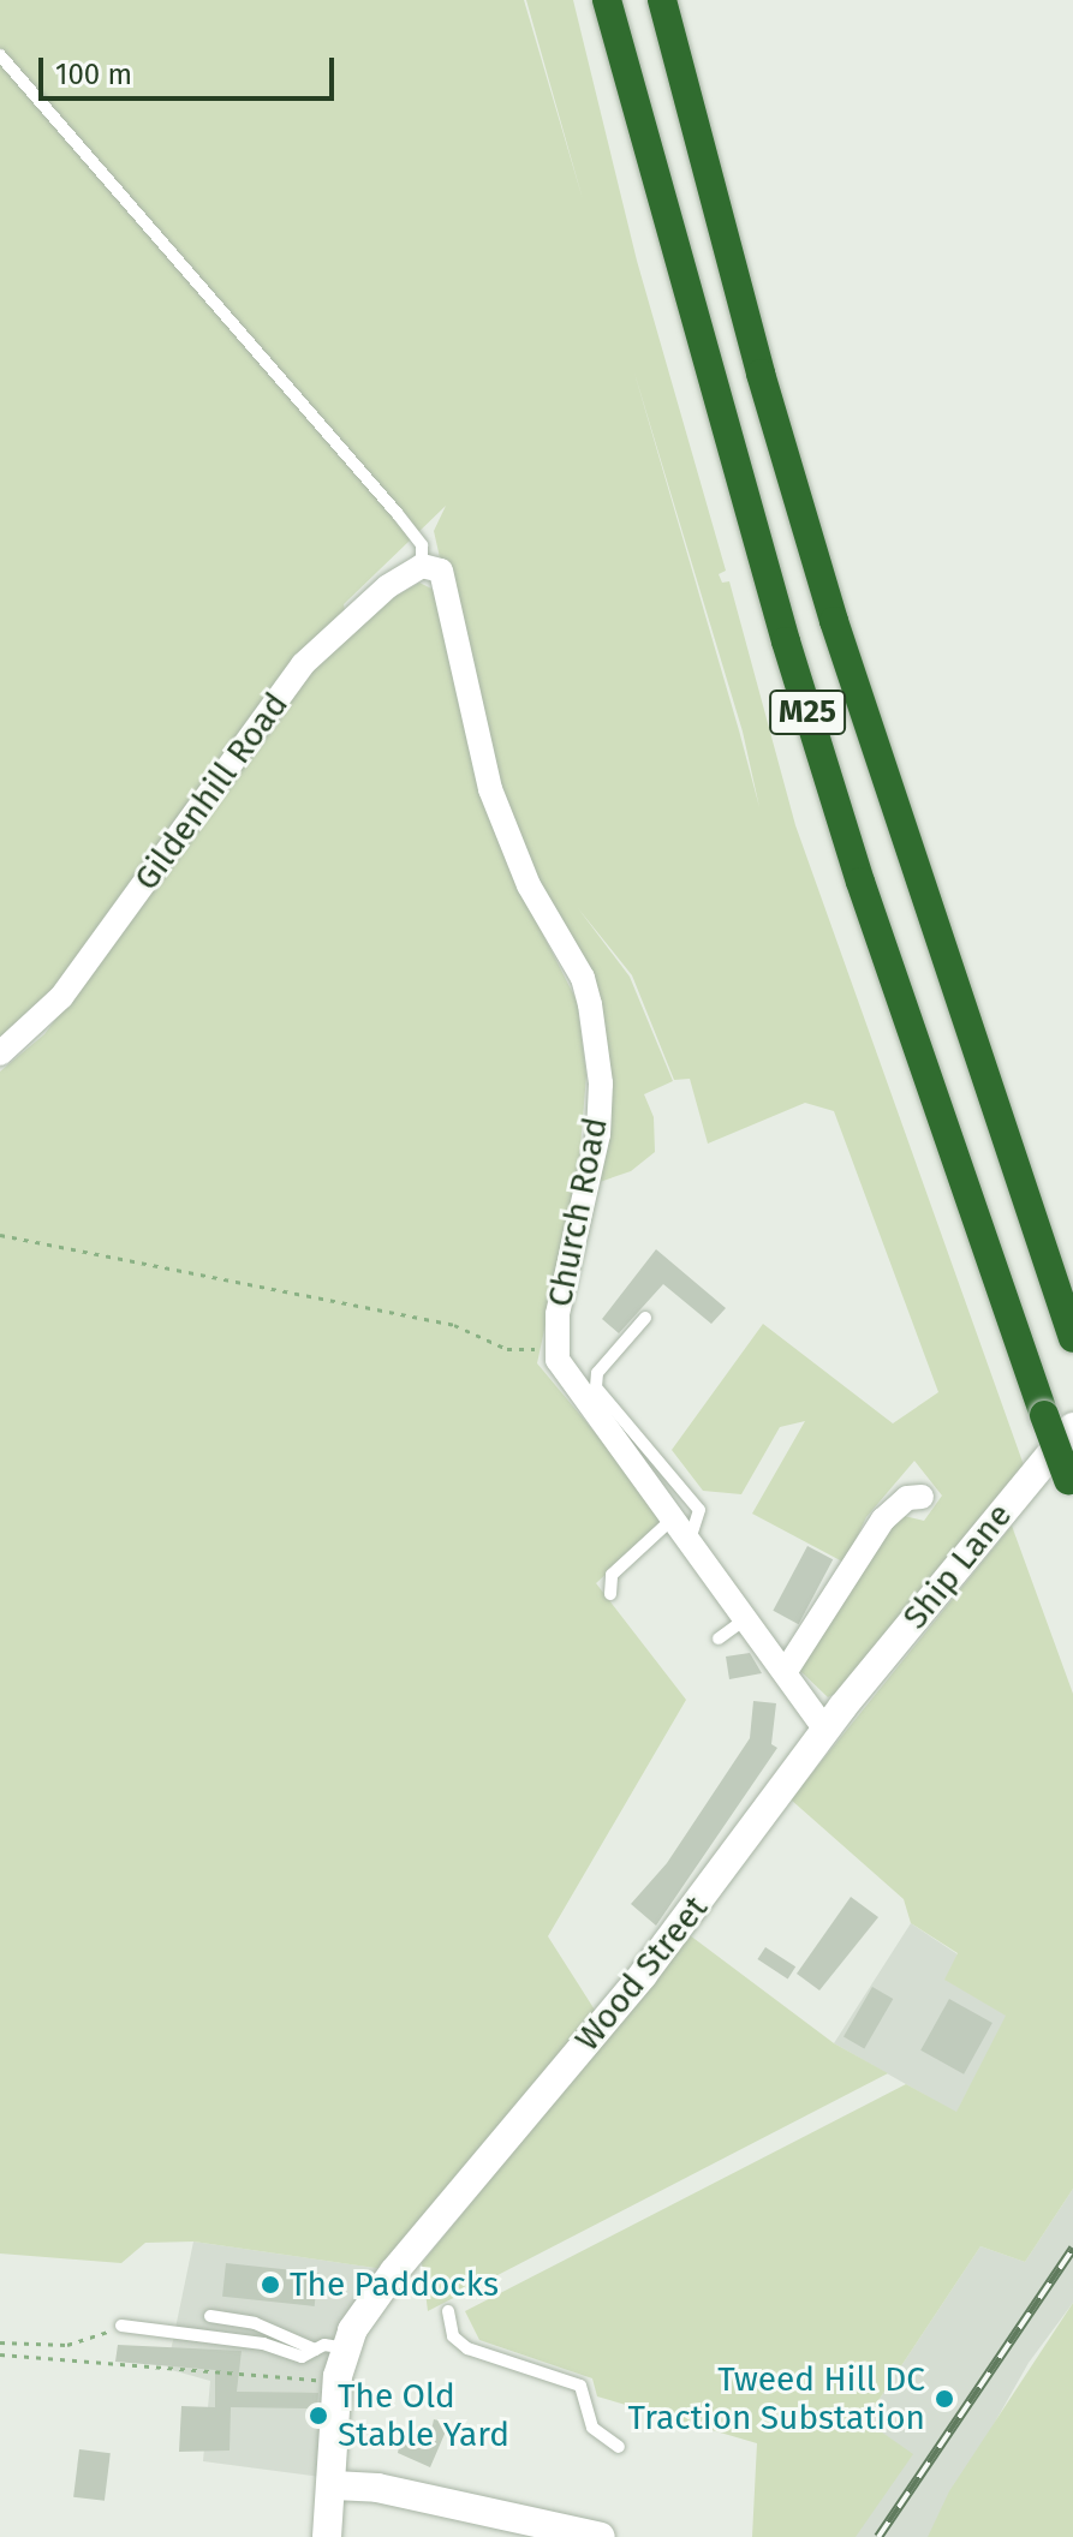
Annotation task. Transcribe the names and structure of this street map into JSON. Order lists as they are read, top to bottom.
{
  "streets": {
    "highway": ["M25"],
    "street": [
      "Gildenhill Road",
      "Church Road",
      "Ship Lane",
      "Wood Street"
    ]
  },
  "crossings": [
    ["Gildenhill Road", "Church Road"],
    ["Church Road", "Ship Lane"],
    ["Church Road", "Wood Street"],
    ["Ship Lane", "Wood Street"]
  ],
  "places": ["The Paddocks", "Tweed Hill DC Traction Substation", "The Old Stable Yard"],
  "scale_bar": "100 m"
}
